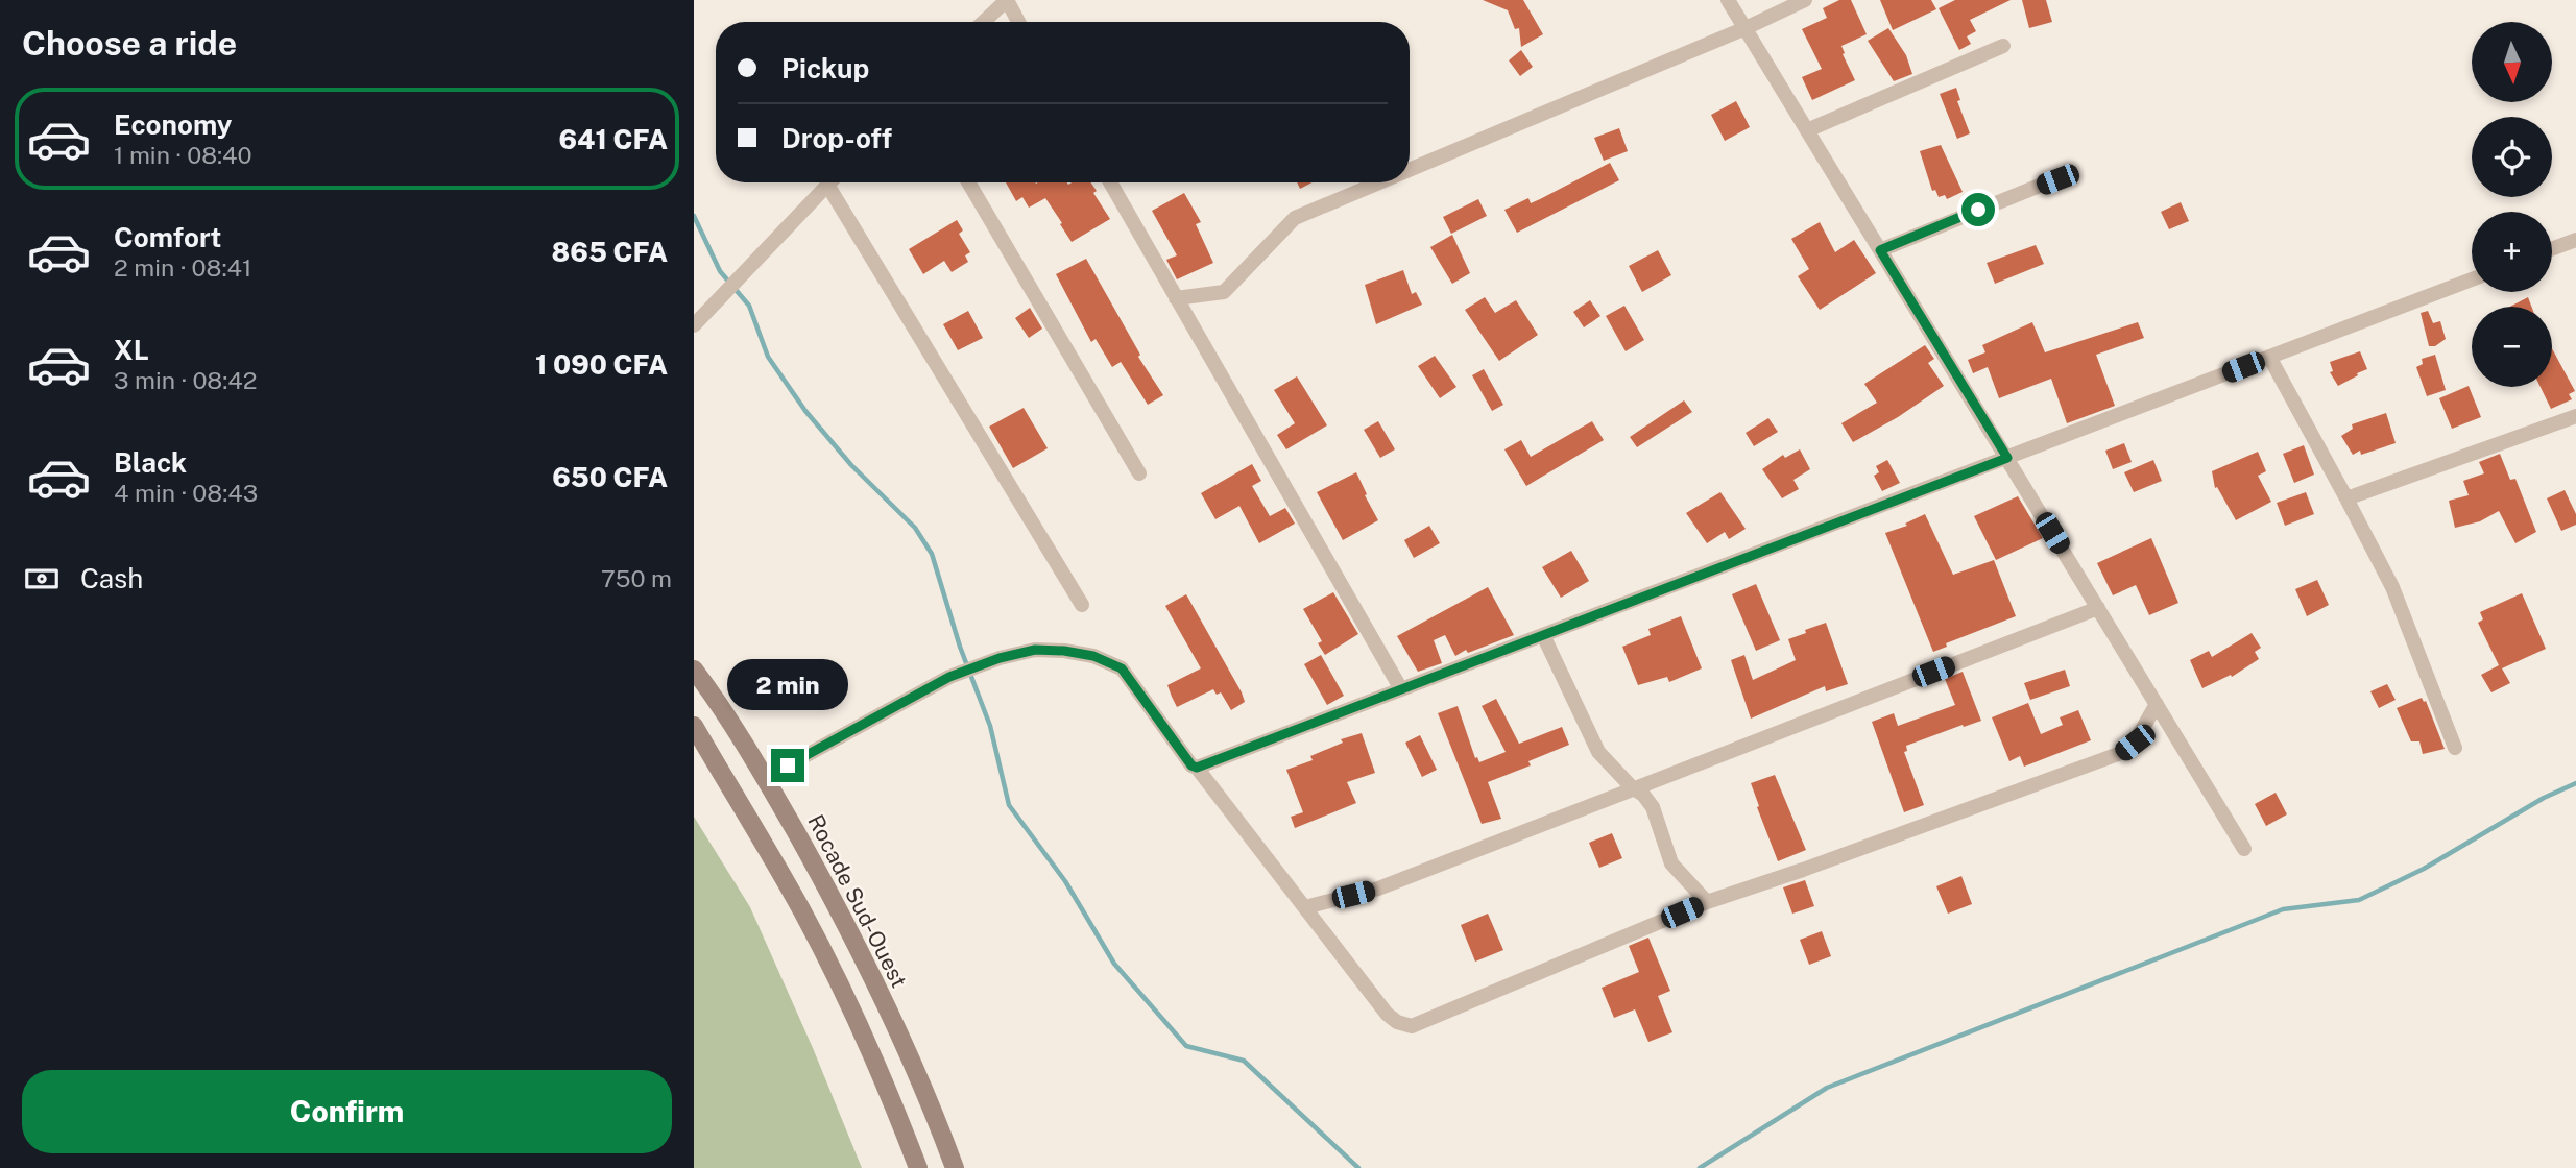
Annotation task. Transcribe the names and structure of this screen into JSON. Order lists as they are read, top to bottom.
{
  "streets": {
    "main road": ["Rocade Sud-Ouest"]
  },
  "north": "bottom",
  "page": {
    "heading": "Choose a ride",
    "map_buttons": ["+", "−"],
    "banner": ["Pickup", "Drop-off"],
    "list": [
      {
        "name": "Economy",
        "note": "1 min · 08:40",
        "value": "641 CFA"
      },
      {
        "name": "Comfort",
        "note": "2 min · 08:41",
        "value": "865 CFA"
      },
      {
        "name": "XL",
        "note": "3 min · 08:42",
        "value": "1 090 CFA"
      },
      {
        "name": "Black",
        "note": "4 min · 08:43",
        "value": "650 CFA"
      }
    ],
    "pay": ["Cash", "750 m"],
    "bubble": "2 min",
    "buttons": "Confirm"
  }
}
